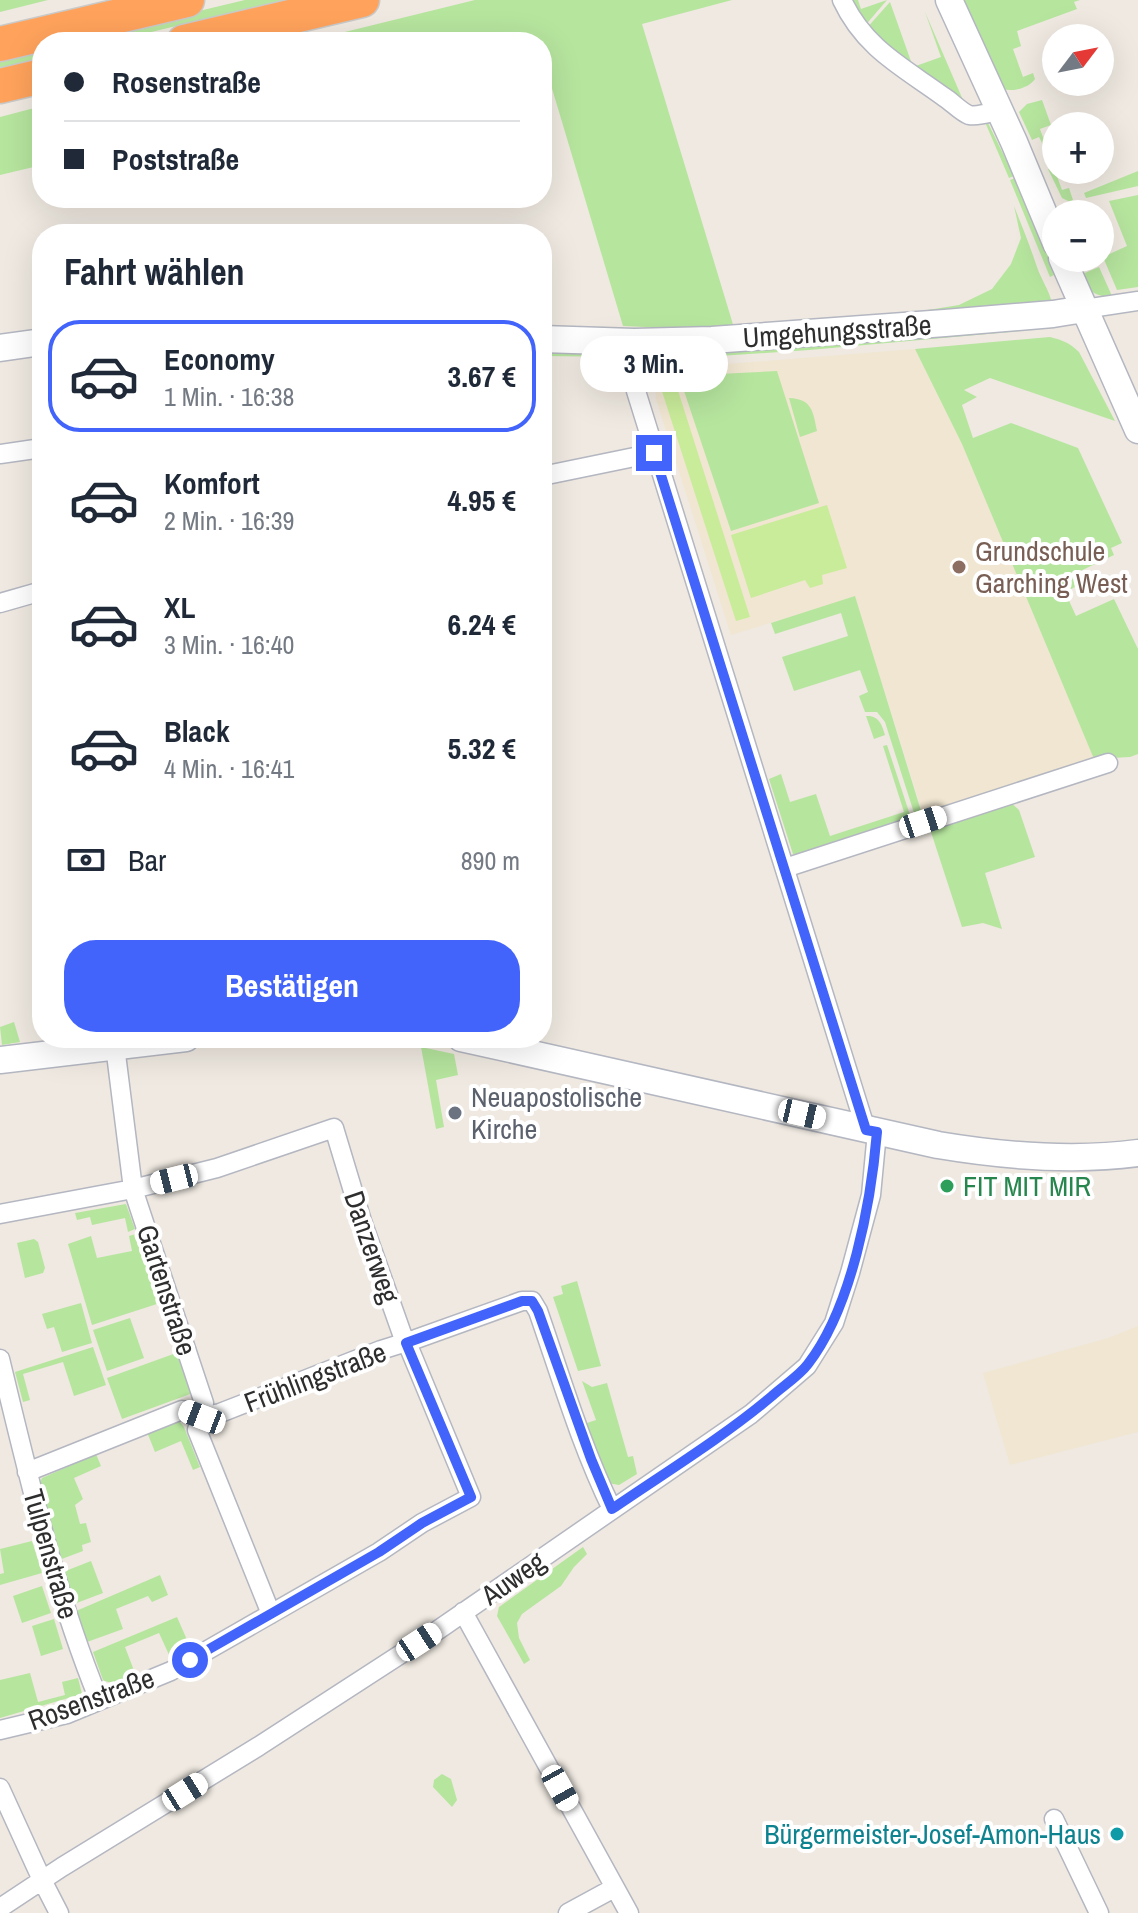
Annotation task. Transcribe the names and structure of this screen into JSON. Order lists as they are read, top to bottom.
{
  "streets": {
    "street": [
      "Umgehungsstraße",
      "Danzerweg",
      "Gartenstraße",
      "Frühlingstraße",
      "Tulpenstraße",
      "Auweg",
      "Rosenstraße"
    ]
  },
  "crossings": [
    ["Danzerweg", "Gartenstraße"],
    ["Danzerweg", "Frühlingstraße"],
    ["Danzerweg", "Rosenstraße"],
    ["Gartenstraße", "Frühlingstraße"],
    ["Gartenstraße", "Rosenstraße"],
    ["Frühlingstraße", "Tulpenstraße"],
    ["Frühlingstraße", "Auweg"],
    ["Tulpenstraße", "Rosenstraße"]
  ],
  "places": [
    "Grundschule Garching West",
    "Neuapostolische Kirche",
    "FIT MIT MIR",
    "Bürgermeister-Josef-Amon-Haus"
  ],
  "north": "top right",
  "page": {
    "map_buttons": ["+", "−"],
    "banner": ["Rosenstraße", "Poststraße"],
    "heading": "Fahrt wählen",
    "list": [
      {
        "name": "Economy",
        "note": "1 Min. · 16:38",
        "value": "3.67 €"
      },
      {
        "name": "Komfort",
        "note": "2 Min. · 16:39",
        "value": "4.95 €"
      },
      {
        "name": "XL",
        "note": "3 Min. · 16:40",
        "value": "6.24 €"
      },
      {
        "name": "Black",
        "note": "4 Min. · 16:41",
        "value": "5.32 €"
      }
    ],
    "bubble": "3 Min.",
    "pay": ["Bar", "890 m"],
    "buttons": "Bestätigen"
  }
}
